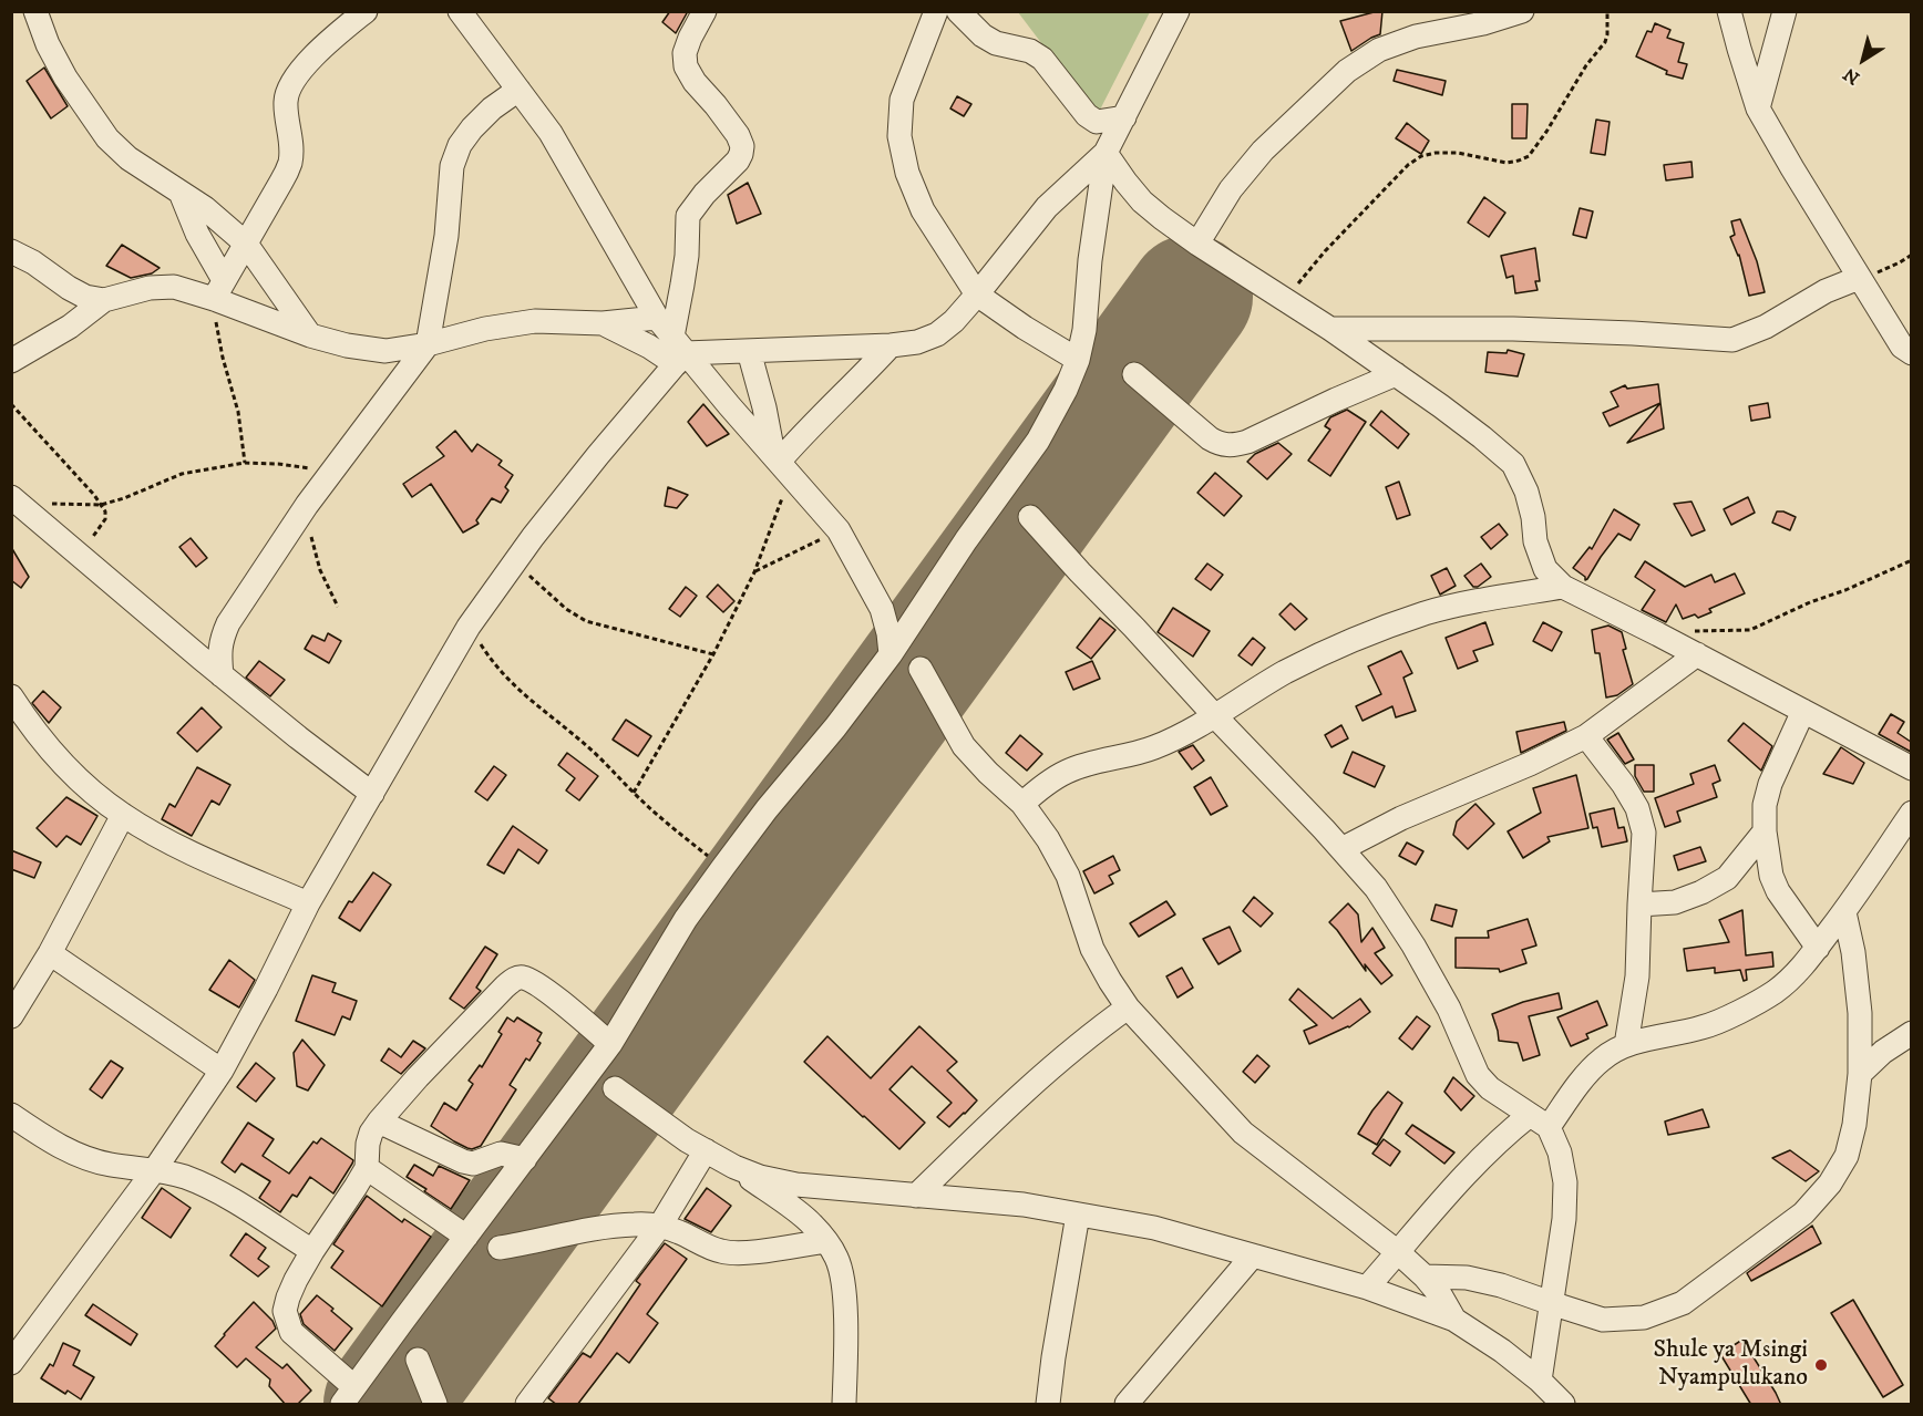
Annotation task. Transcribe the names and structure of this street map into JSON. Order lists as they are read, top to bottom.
{
  "places": ["Shule ya Msingi Nyampulukano"],
  "north": "bottom left"
}
